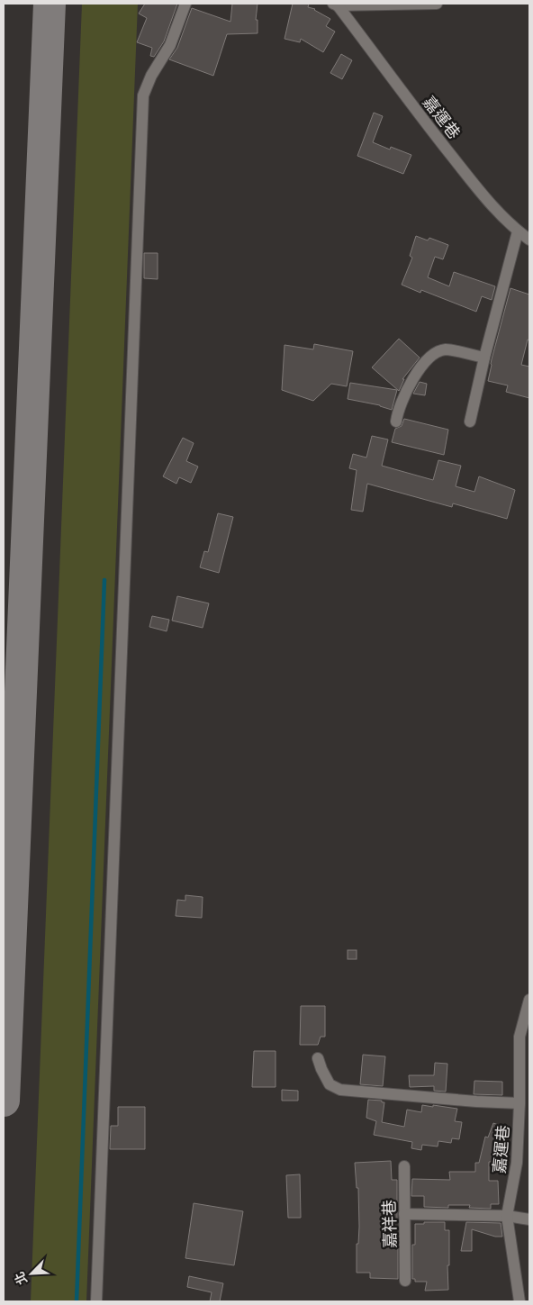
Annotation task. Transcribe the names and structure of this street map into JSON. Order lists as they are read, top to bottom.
{
  "streets": {
    "lane": ["嘉運巷", "嘉祥巷"]
  },
  "north": "bottom left"
}
